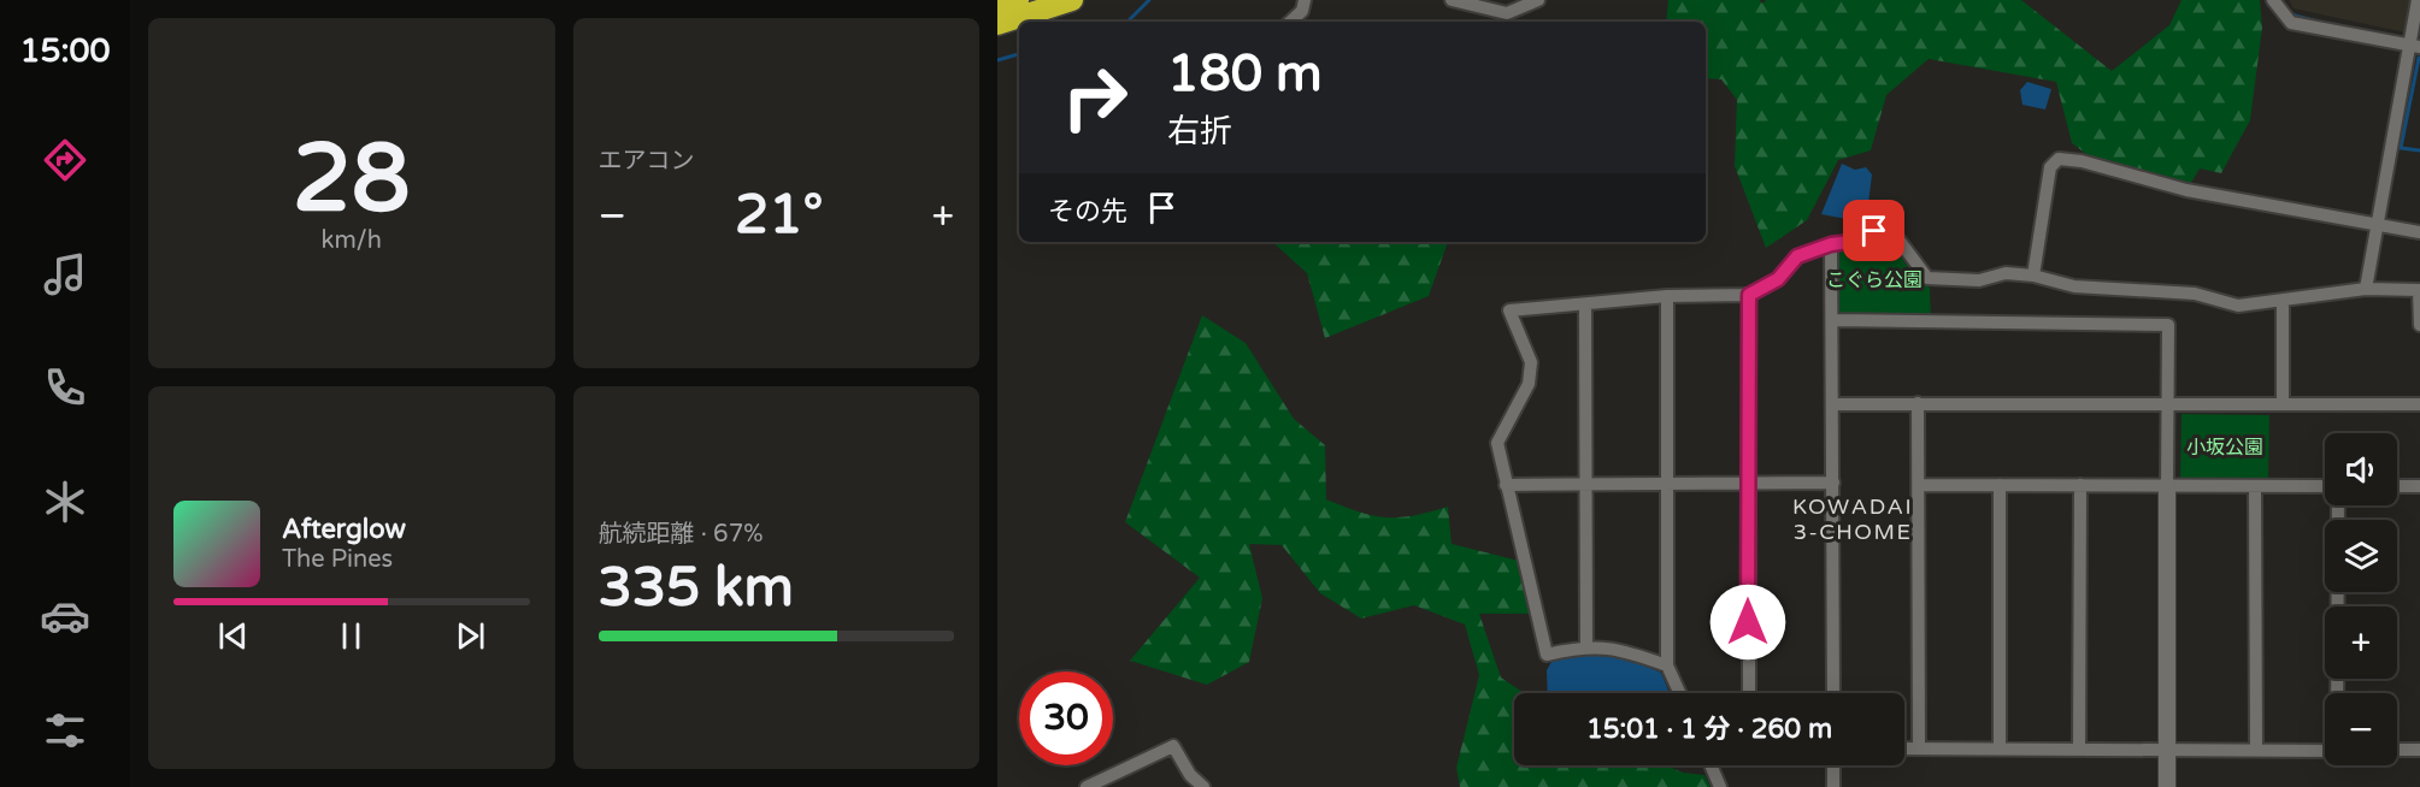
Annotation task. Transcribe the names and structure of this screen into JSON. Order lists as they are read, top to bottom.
{
  "districts": ["KOWADAI 3-CHOME"],
  "parks": ["こぐら公園", "小坂公園"],
  "page": {
    "tabs": "15:00",
    "tile": [
      ["28", "km/h"],
      "エアコン",
      ["航続距離 · 67%", "335 km"]
    ],
    "turn": ["180 m", "右折"],
    "then": "その先",
    "heat": ["−", "21°", "+"],
    "map_buttons": ["+", "−"],
    "song": ["Afterglow", "The Pines"],
    "limit": "30",
    "trip": "15:01 · 1 分 · 260 m"
  }
}
